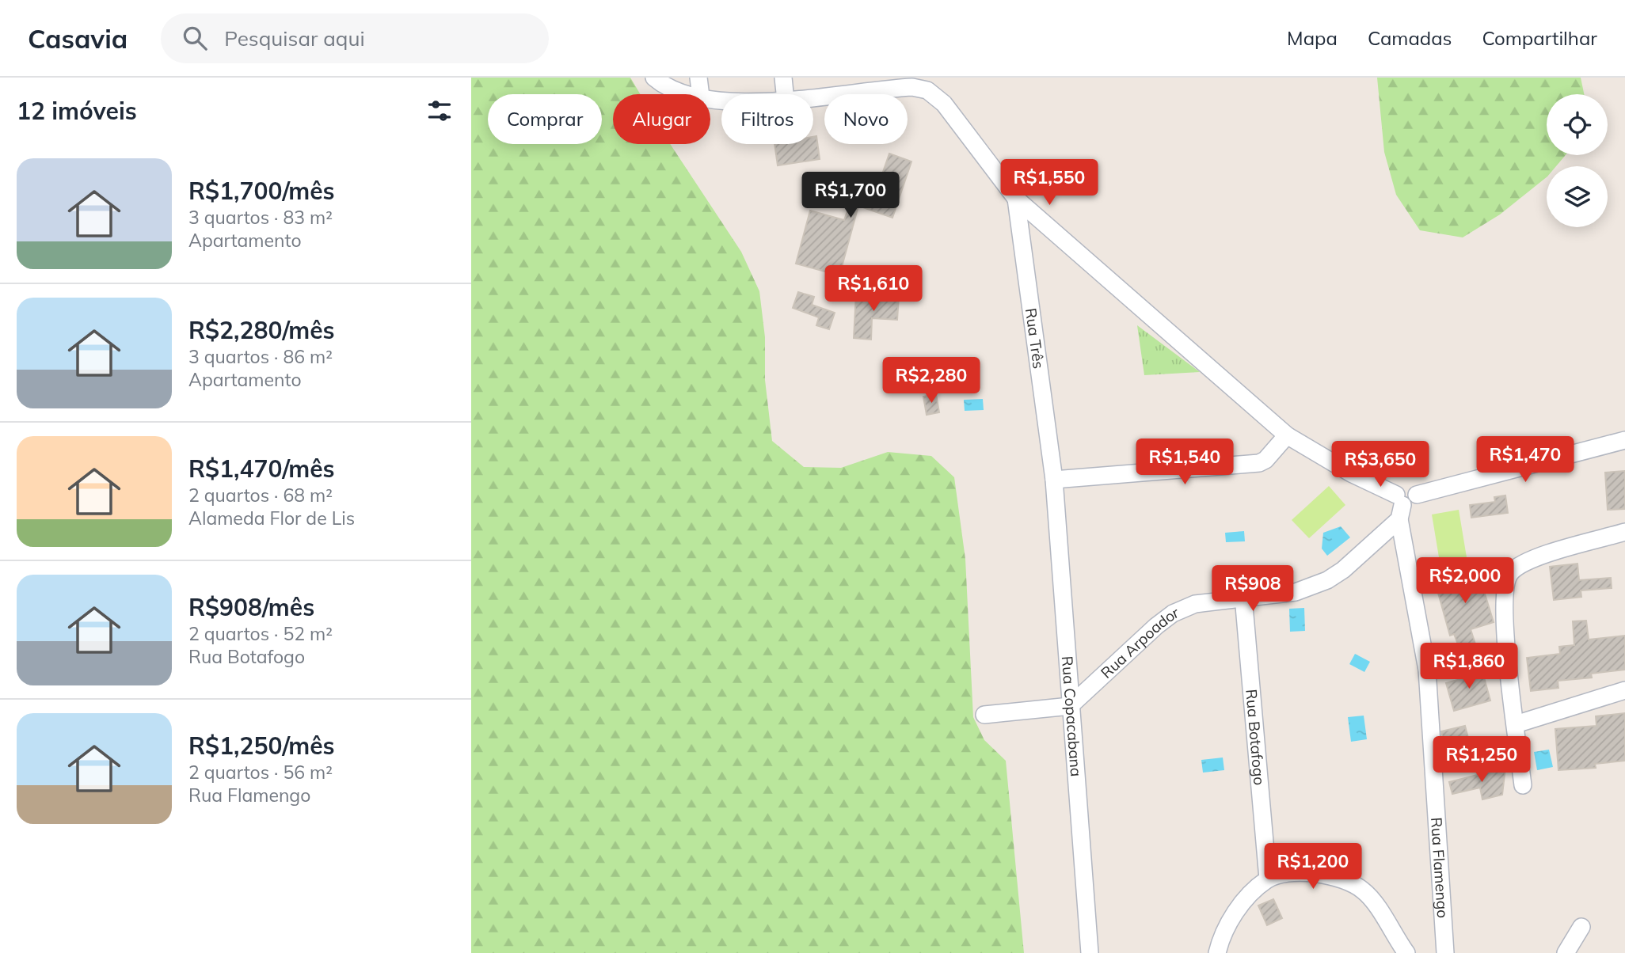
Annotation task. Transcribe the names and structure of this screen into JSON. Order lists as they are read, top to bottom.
{
  "streets": {
    "street": [
      "Rua Três",
      "Rua Arpoador",
      "Rua Copacabana",
      "Rua Botafogo",
      "Rua Flamengo"
    ]
  },
  "crossings": [
    ["Rua Três", "Rua Copacabana"],
    ["Rua Arpoador", "Rua Copacabana"],
    ["Rua Arpoador", "Rua Botafogo"],
    ["Rua Arpoador", "Rua Flamengo"]
  ],
  "page": {
    "header": "Casavia",
    "search": "Pesquisar aqui",
    "nav": ["Mapa", "Camadas", "Compartilhar"],
    "heading": "12 imóveis",
    "chip": [
      "Comprar",
      "Alugar",
      "Filtros",
      "Novo"
    ],
    "list": [
      {
        "name": "R$1,700/mês",
        "note": "3 quartos · 83 m² · Apartamento"
      },
      {
        "name": "R$2,280/mês",
        "note": "3 quartos · 86 m² · Apartamento"
      },
      {
        "name": "R$1,470/mês",
        "note": "2 quartos · 68 m² · Alameda Flor de Lis"
      },
      {
        "name": "R$908/mês",
        "note": "2 quartos · 52 m² · Rua Botafogo"
      },
      {
        "name": "R$1,250/mês",
        "note": "2 quartos · 56 m² · Rua Flamengo"
      }
    ],
    "price": [
      "R$1,550",
      "R$1,700",
      "R$1,610",
      "R$2,280",
      "R$1,470",
      "R$1,540",
      "R$3,650",
      "R$2,000",
      "R$908",
      "R$1,860",
      "R$1,250",
      "R$1,200"
    ]
  }
}
